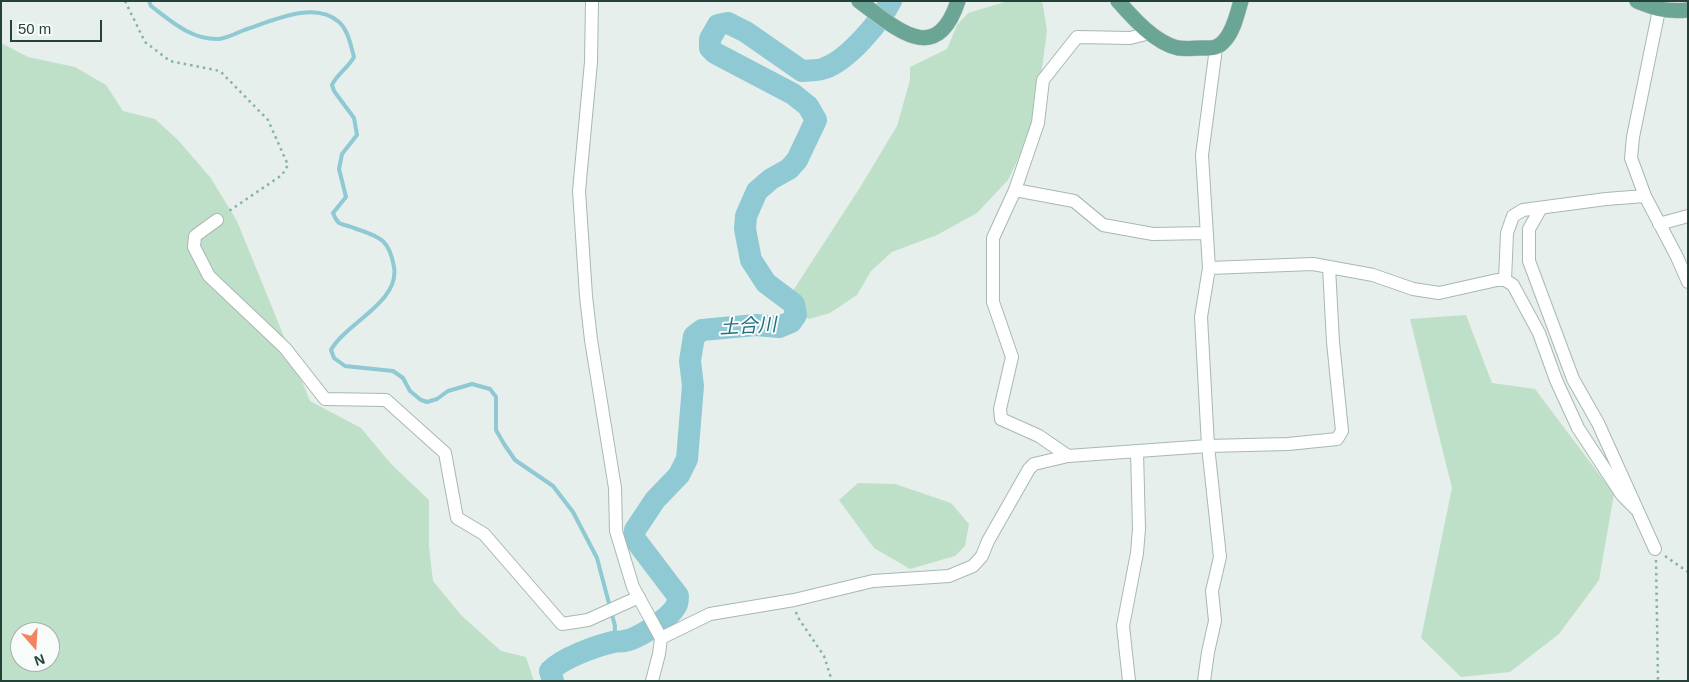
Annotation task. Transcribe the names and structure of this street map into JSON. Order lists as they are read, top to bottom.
{
  "water": ["土合川"],
  "scale_bar": "50 m",
  "north": "bottom"
}
